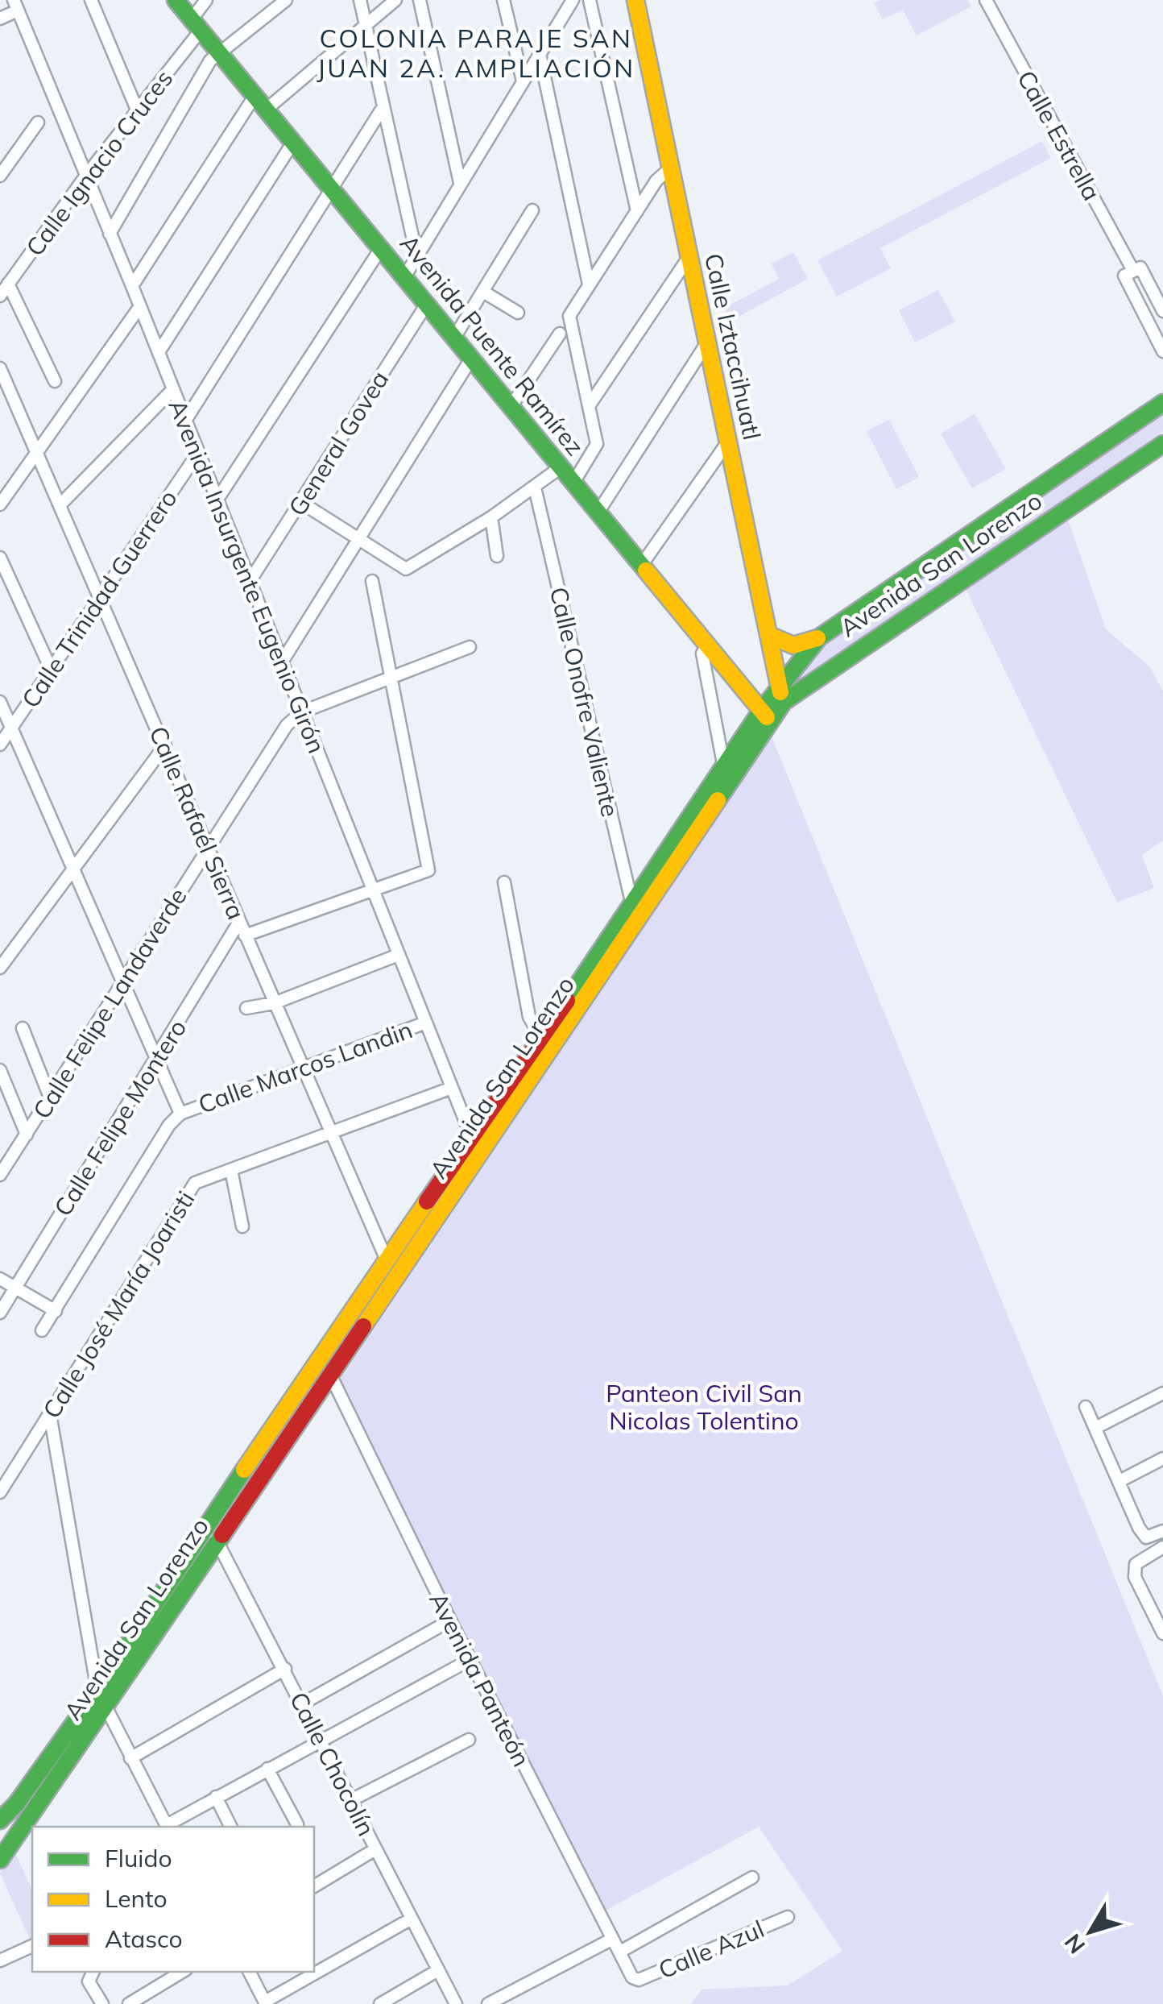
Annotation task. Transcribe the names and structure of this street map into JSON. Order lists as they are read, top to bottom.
{
  "streets": {
    "main road": ["Avenida Puente Ramírez", "Calle Iztaccihuatl", "Avenida San Lorenzo"],
    "street": [
      "Calle Estrella",
      "Calle Ignacio Cruces",
      "General Govea",
      "Avenida Insurgente Eugenio Girón",
      "Calle Trinidad Guerrero",
      "Calle Onofre Valiente",
      "Calle Rafaél Sierra",
      "Calle Felipe Landaverde",
      "Calle Marcos Landin",
      "Calle Felipe Montero",
      "Calle José María Joaristi",
      "Avenida Panteón",
      "Calle Chocolín",
      "Calle Azul"
    ]
  },
  "crossings": [
    ["Calle Ignacio Cruces", "Avenida Puente Ramírez"],
    ["Calle Ignacio Cruces", "Avenida Insurgente Eugenio Girón"],
    ["Avenida Puente Ramírez", "General Govea"],
    ["Avenida Puente Ramírez", "Avenida San Lorenzo"],
    ["Calle Iztaccihuatl", "Avenida San Lorenzo"],
    ["General Govea", "Avenida Insurgente Eugenio Girón"],
    ["Avenida San Lorenzo", "Avenida Insurgente Eugenio Girón"],
    ["Avenida San Lorenzo", "Calle Onofre Valiente"],
    ["Avenida San Lorenzo", "Calle Rafaél Sierra"],
    ["Avenida San Lorenzo", "Avenida Panteón"],
    ["Avenida San Lorenzo", "Calle Chocolín"],
    ["Avenida Insurgente Eugenio Girón", "Calle Trinidad Guerrero"],
    ["Avenida Insurgente Eugenio Girón", "Calle Felipe Landaverde"],
    ["Avenida Insurgente Eugenio Girón", "Calle Marcos Landin"],
    ["Avenida Insurgente Eugenio Girón", "Calle José María Joaristi"],
    ["Calle Trinidad Guerrero", "Calle Rafaél Sierra"],
    ["Calle Rafaél Sierra", "Calle Felipe Landaverde"],
    ["Calle Rafaél Sierra", "Calle Marcos Landin"],
    ["Calle Rafaél Sierra", "Calle Felipe Montero"],
    ["Calle Rafaél Sierra", "Calle José María Joaristi"],
    ["Avenida Panteón", "Calle Azul"]
  ],
  "districts": ["COLONIA PARAJE SAN JUAN 2A. AMPLIACIÓN"],
  "parks": ["Panteon Civil San Nicolas Tolentino"],
  "legend": ["Fluido", "Lento", "Atasco"],
  "north": "bottom left"
}
